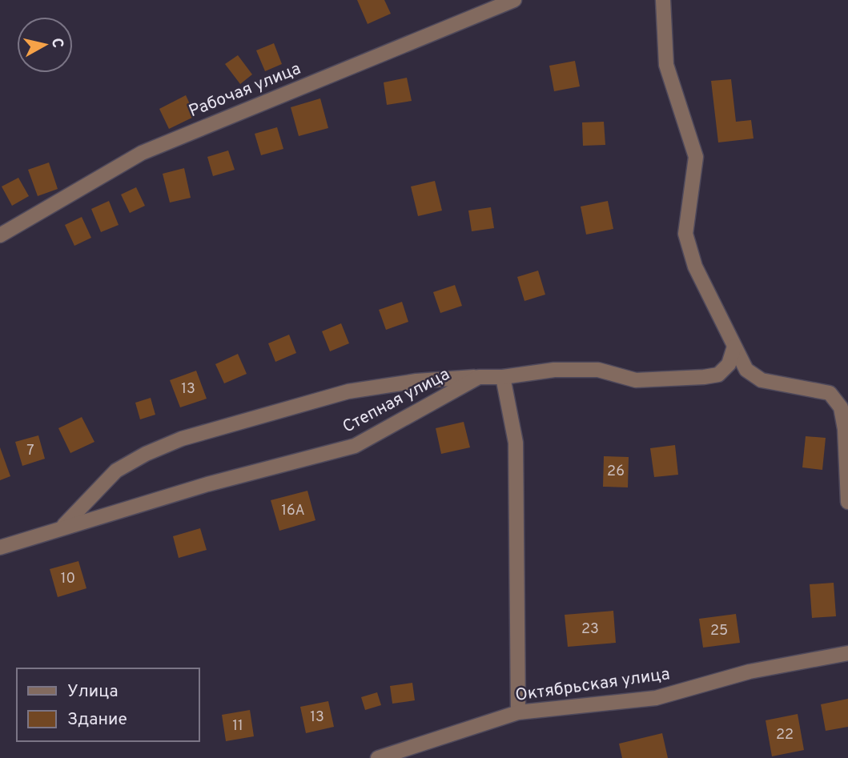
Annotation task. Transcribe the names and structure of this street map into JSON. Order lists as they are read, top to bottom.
{
  "streets": {
    "street": ["Рабочая улица", "Степная улица", "Октябрьская улица"]
  },
  "house_numbers": [
    "13",
    "7",
    "26",
    "16А",
    "10",
    "23",
    "25",
    "13",
    "11",
    "22"
  ],
  "legend": ["Улица", "Здание"],
  "north": "right"
}
